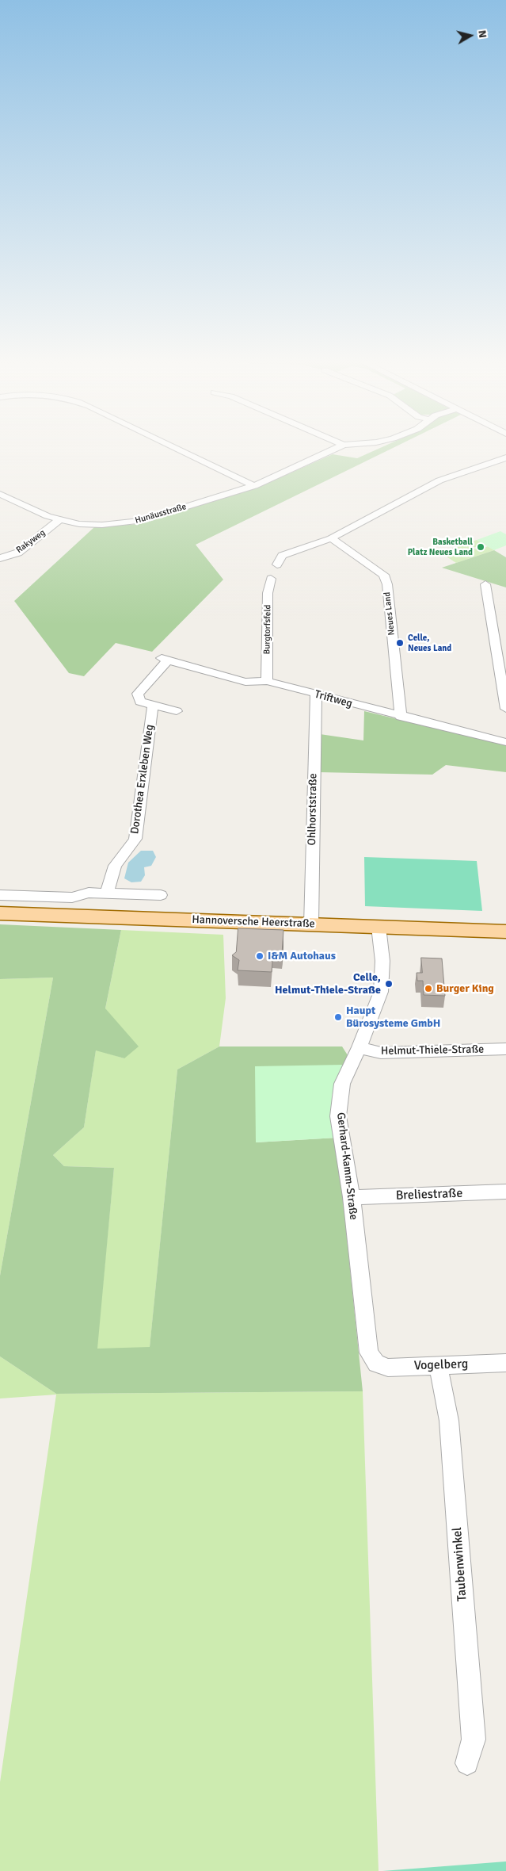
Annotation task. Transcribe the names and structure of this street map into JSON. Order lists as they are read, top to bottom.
{
  "streets": {
    "main road": ["Hannoversche Heerstraße"],
    "street": [
      "Hunäusstraße",
      "Rakyweg",
      "Neues Land",
      "Burgtorfsfeld",
      "Triftweg",
      "Dorothea Erxleben Weg",
      "Ohlhorststraße",
      "Helmut-Thiele-Straße",
      "Gerhard-Kamm-Straße",
      "Breliestraße",
      "Vogelberg",
      "Taubenwinkel"
    ]
  },
  "crossings": [
    ["Hunäusstraße", "Rakyweg"],
    ["Neues Land", "Triftweg"],
    ["Burgtorfsfeld", "Triftweg"],
    ["Triftweg", "Dorothea Erxleben Weg"],
    ["Triftweg", "Ohlhorststraße"],
    ["Ohlhorststraße", "Hannoversche Heerstraße"],
    ["Hannoversche Heerstraße", "Gerhard-Kamm-Straße"],
    ["Helmut-Thiele-Straße", "Gerhard-Kamm-Straße"],
    ["Gerhard-Kamm-Straße", "Breliestraße"],
    ["Gerhard-Kamm-Straße", "Vogelberg"],
    ["Vogelberg", "Taubenwinkel"]
  ],
  "places": [
    "Basketball Platz Neues Land",
    "Celle, Neues Land",
    "I&M Autohaus",
    "Celle, Helmut-Thiele-Straße",
    "Burger King",
    "Haupt Bürosysteme GmbH"
  ],
  "north": "right"
}
